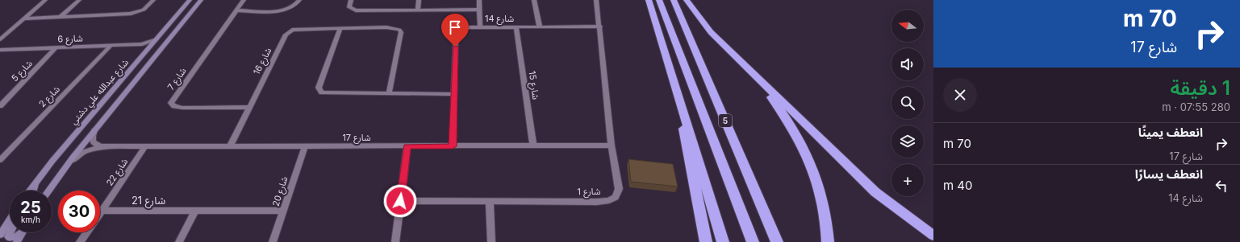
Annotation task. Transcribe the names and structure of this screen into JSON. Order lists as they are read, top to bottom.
{
  "streets": {
    "highway": ["5"],
    "main road": ["شارع عبدالله علي دشتي"],
    "street": [
      "شارع 14",
      "شارع 6",
      "شارع 16",
      "شارع 5",
      "شارع 7",
      "شارع 15",
      "شارع 2",
      "شارع 17",
      "شارع 22",
      "شارع 20",
      "شارع 1",
      "شارع 21"
    ]
  },
  "crossings": [
    ["شارع 14", "شارع 15"],
    ["شارع 14", "شارع 17"],
    ["شارع 14", "شارع 1"],
    ["شارع 6", "شارع 5"],
    ["شارع 6", "شارع عبدالله علي دشتي"],
    ["شارع 6", "شارع 2"],
    ["شارع 16", "شارع 7"],
    ["شارع 16", "شارع 17"],
    ["شارع 15", "شارع 17"],
    ["شارع 17", "شارع 22"],
    ["شارع 17", "شارع 20"],
    ["شارع 17", "شارع 1"],
    ["شارع 22", "شارع 21"],
    ["شارع 20", "شارع 21"]
  ],
  "north": "left",
  "page": {
    "turn": ["70 m", "شارع 17"],
    "map_buttons": "+",
    "heading": ["1 دقيقة", "280 m · 07:55"],
    "list": [
      {
        "name": "انعطف يمينًا",
        "note": "شارع 17",
        "value": "70 m"
      },
      {
        "name": "انعطف يسارًا",
        "note": "شارع 14",
        "value": "40 m"
      }
    ],
    "speed": "25 km/h",
    "limit": "30"
  }
}
